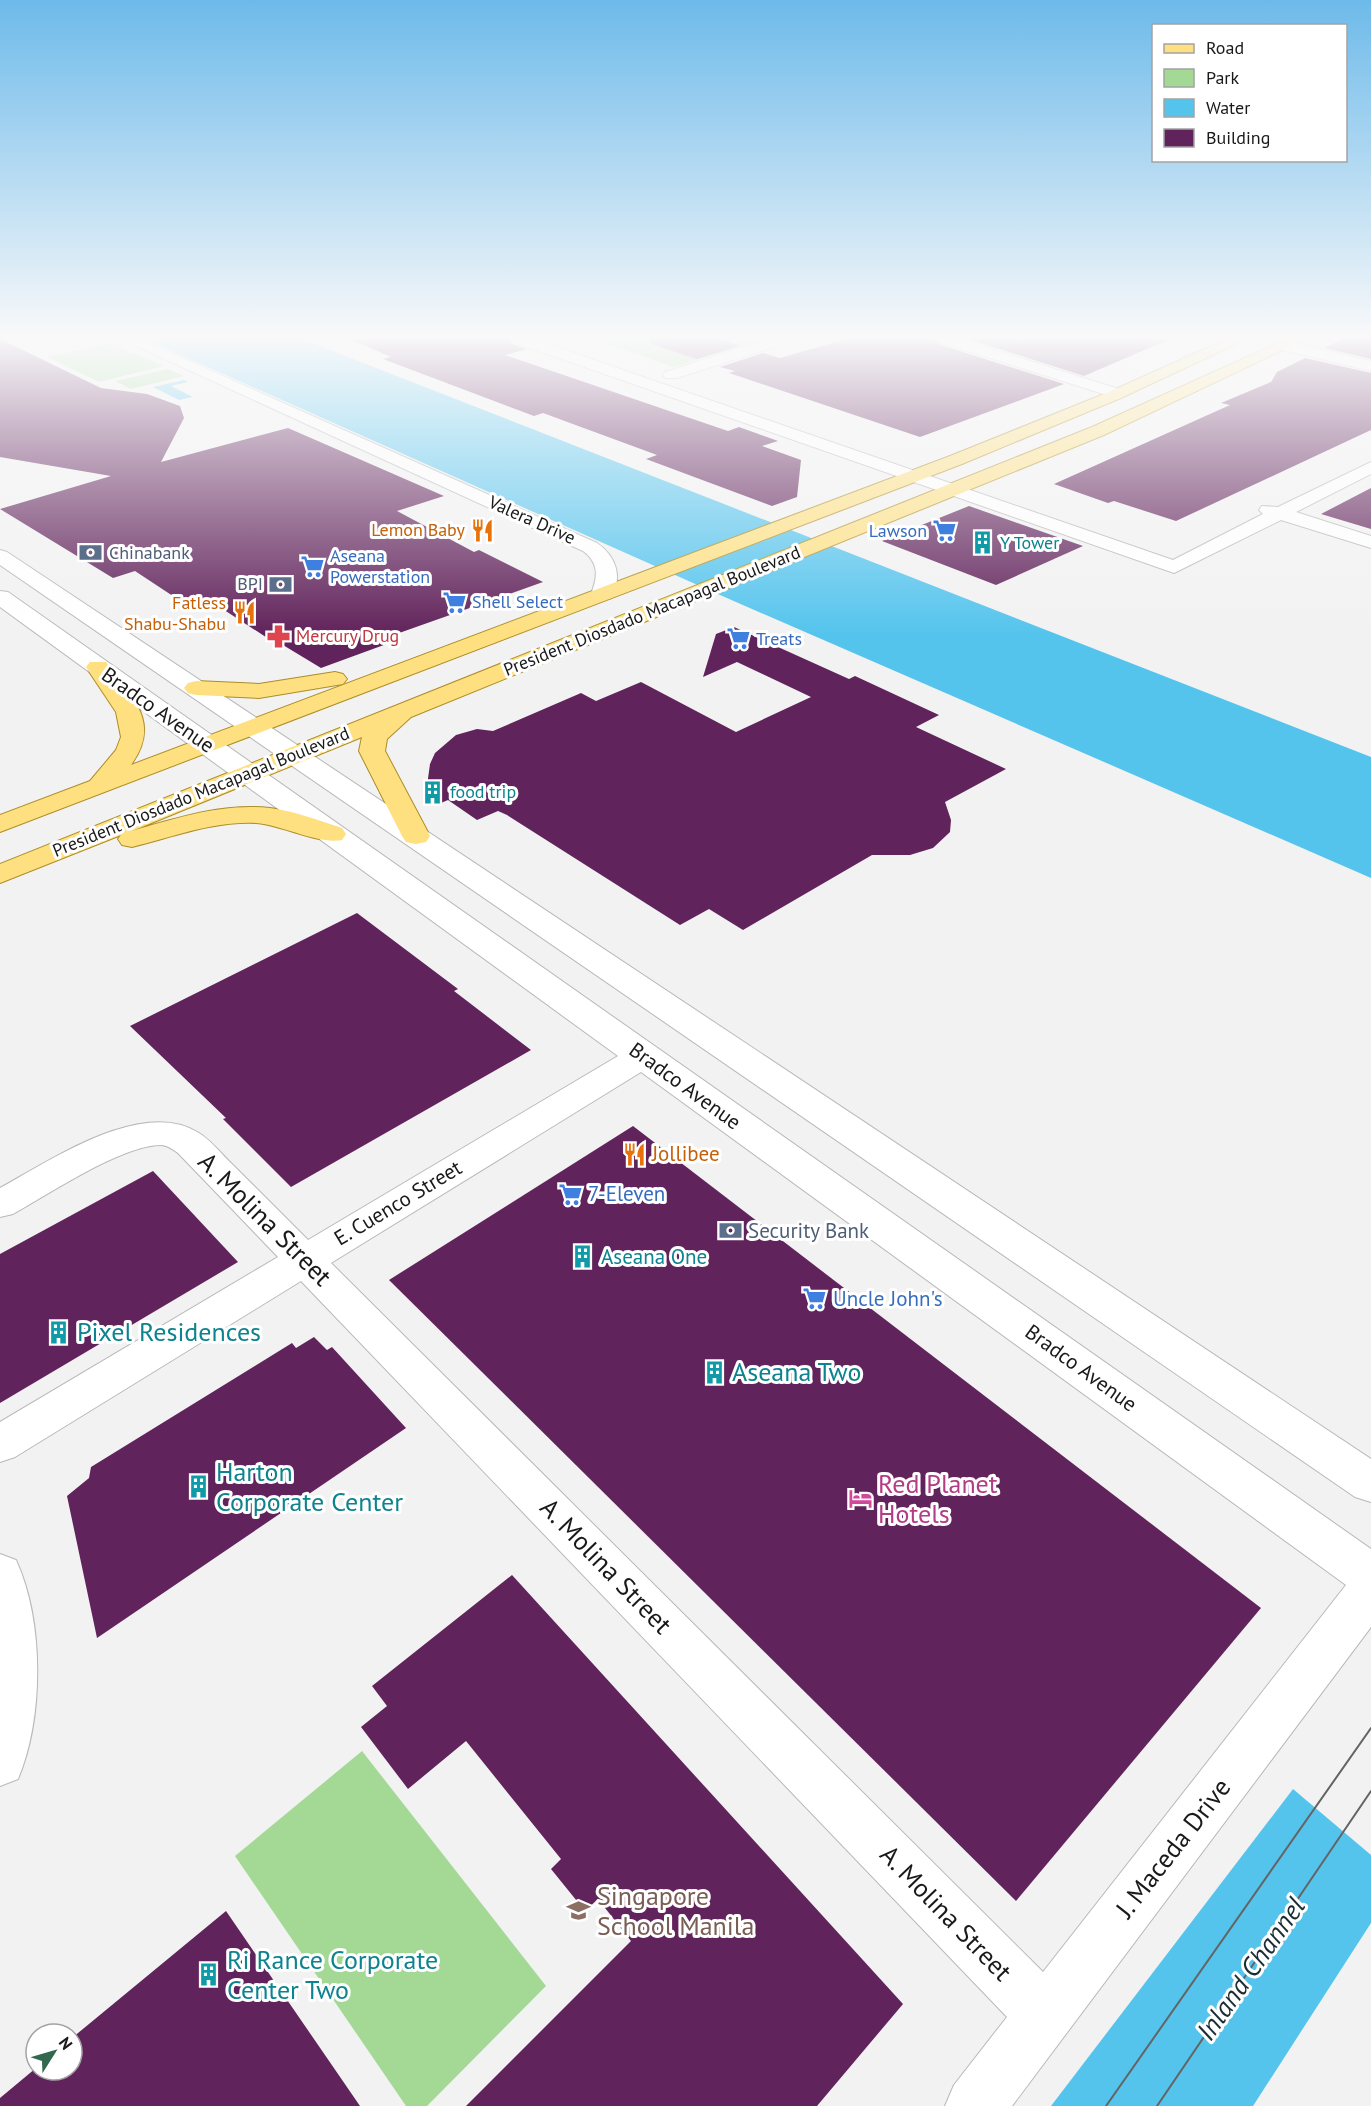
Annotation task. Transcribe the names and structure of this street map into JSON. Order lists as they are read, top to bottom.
{
  "streets": {
    "main road": ["President Diosdado Macapagal Boulevard"],
    "street": [
      "Valera Drive",
      "Bradco Avenue",
      "E. Cuenco Street",
      "A. Molina Street",
      "J. Maceda Drive"
    ]
  },
  "crossings": [
    ["Valera Drive", "President Diosdado Macapagal Boulevard"],
    ["President Diosdado Macapagal Boulevard", "Bradco Avenue"],
    ["Bradco Avenue", "E. Cuenco Street"],
    ["E. Cuenco Street", "A. Molina Street"],
    ["A. Molina Street", "J. Maceda Drive"]
  ],
  "water": ["Inland Channel"],
  "places": {
    "restaurant": ["Lemon Baby", "Fatless Shabu-Shabu", "Jollibee"],
    "supermarket": [
      "Lawson",
      "Aseana Powerstation",
      "Shell Select",
      "Treats",
      "7-Eleven",
      "Uncle John's"
    ],
    "building": [
      "Y Tower",
      "food trip",
      "Aseana One",
      "Pixel Residences",
      "Aseana Two",
      "Harton Corporate Center",
      "Ri Rance Corporate Center Two"
    ],
    "bank": ["Chinabank", "BPI", "Security Bank"],
    "pharmacy": ["Mercury Drug"],
    "hotel": ["Red Planet Hotels"],
    "school or university": ["Singapore School Manila"]
  },
  "legend": [
    "Road",
    "Park",
    "Water",
    "Building"
  ],
  "north": "top right"
}
